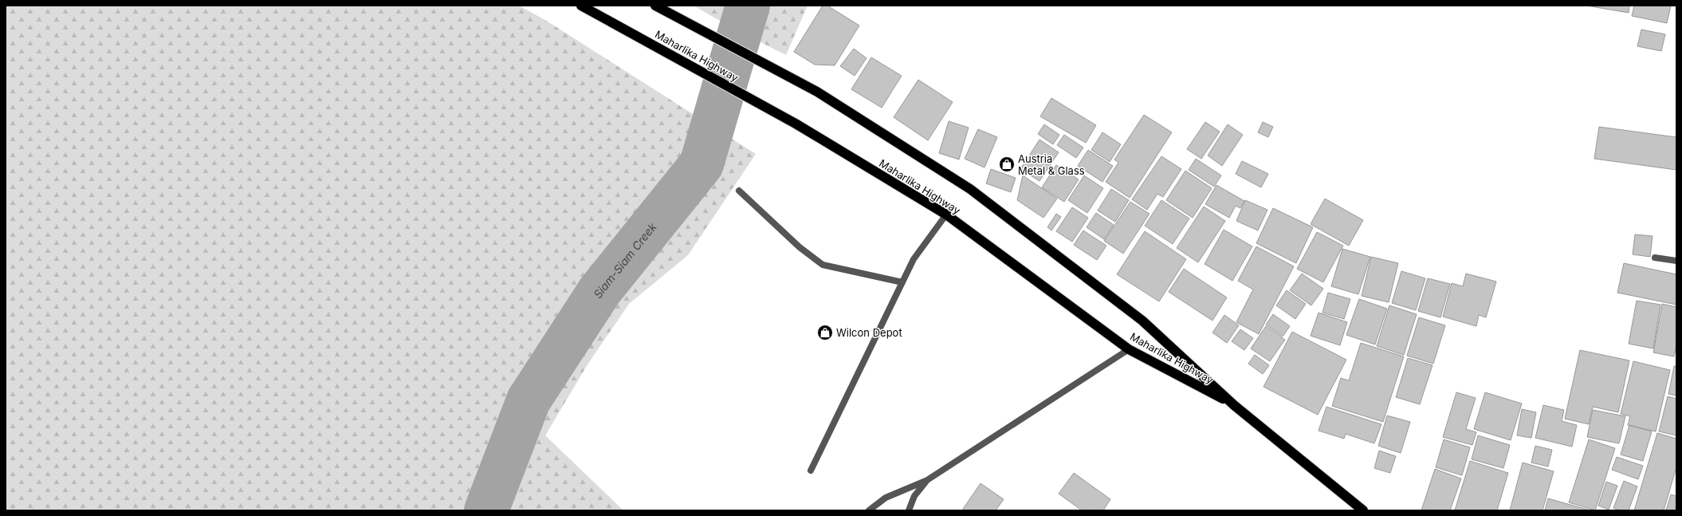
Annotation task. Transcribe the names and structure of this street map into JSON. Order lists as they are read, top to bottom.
{
  "streets": {
    "highway": ["Maharlika Highway"]
  },
  "water": ["Siam-Siam Creek"],
  "places": {
    "shop": ["Austria Metal & Glass", "Wilcon Depot"]
  }
}
